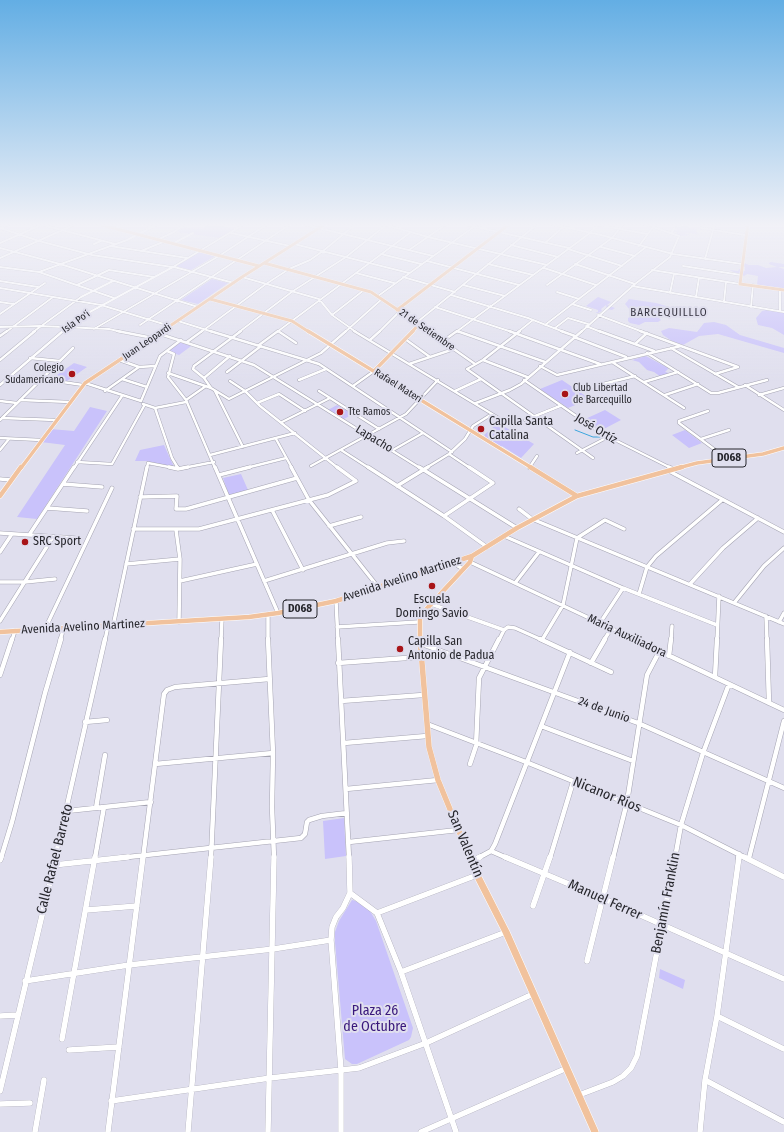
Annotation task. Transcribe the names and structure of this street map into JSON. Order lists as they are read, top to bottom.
{
  "streets": {
    "main road": [
      "21 de Setiembre",
      "Juan Leopardi",
      "Rafael Materi",
      "D068",
      "Avenida Avelino Martinez",
      "San Valentín"
    ],
    "street": [
      "Isla Po'i",
      "José Ortíz",
      "Lapacho",
      "Maria Auxiliadora",
      "24 de Junio",
      "Nicanor Ríos",
      "Calle Rafael Barreto",
      "Manuel Ferrer",
      "Benjamín Franklin"
    ]
  },
  "crossings": [
    ["Juan Leopardi", "Rafael Materi"],
    ["Juan Leopardi", "Lapacho"],
    ["Rafael Materi", "Avenida Avelino Martinez"],
    ["José Ortíz", "Avenida Avelino Martinez"],
    ["Lapacho", "Avenida Avelino Martinez"],
    ["Avenida Avelino Martinez", "Calle Rafael Barreto"],
    ["Maria Auxiliadora", "Benjamín Franklin"],
    ["24 de Junio", "San Valentín"],
    ["24 de Junio", "Benjamín Franklin"],
    ["Nicanor Ríos", "San Valentín"],
    ["Nicanor Ríos", "Benjamín Franklin"],
    ["San Valentín", "Benjamín Franklin"],
    ["Manuel Ferrer", "Benjamín Franklin"]
  ],
  "districts": ["BARCEQUILLLO"],
  "parks": ["Plaza 26 de Octubre"],
  "places": [
    "Colegio Sudamericano",
    "Club Libertad de Barcequillo",
    "Tte Ramos",
    "Capilla Santa Catalina",
    "SRC Sport",
    "Escuela Domingo Savio",
    "Capilla San Antonio de Padua"
  ]
}
